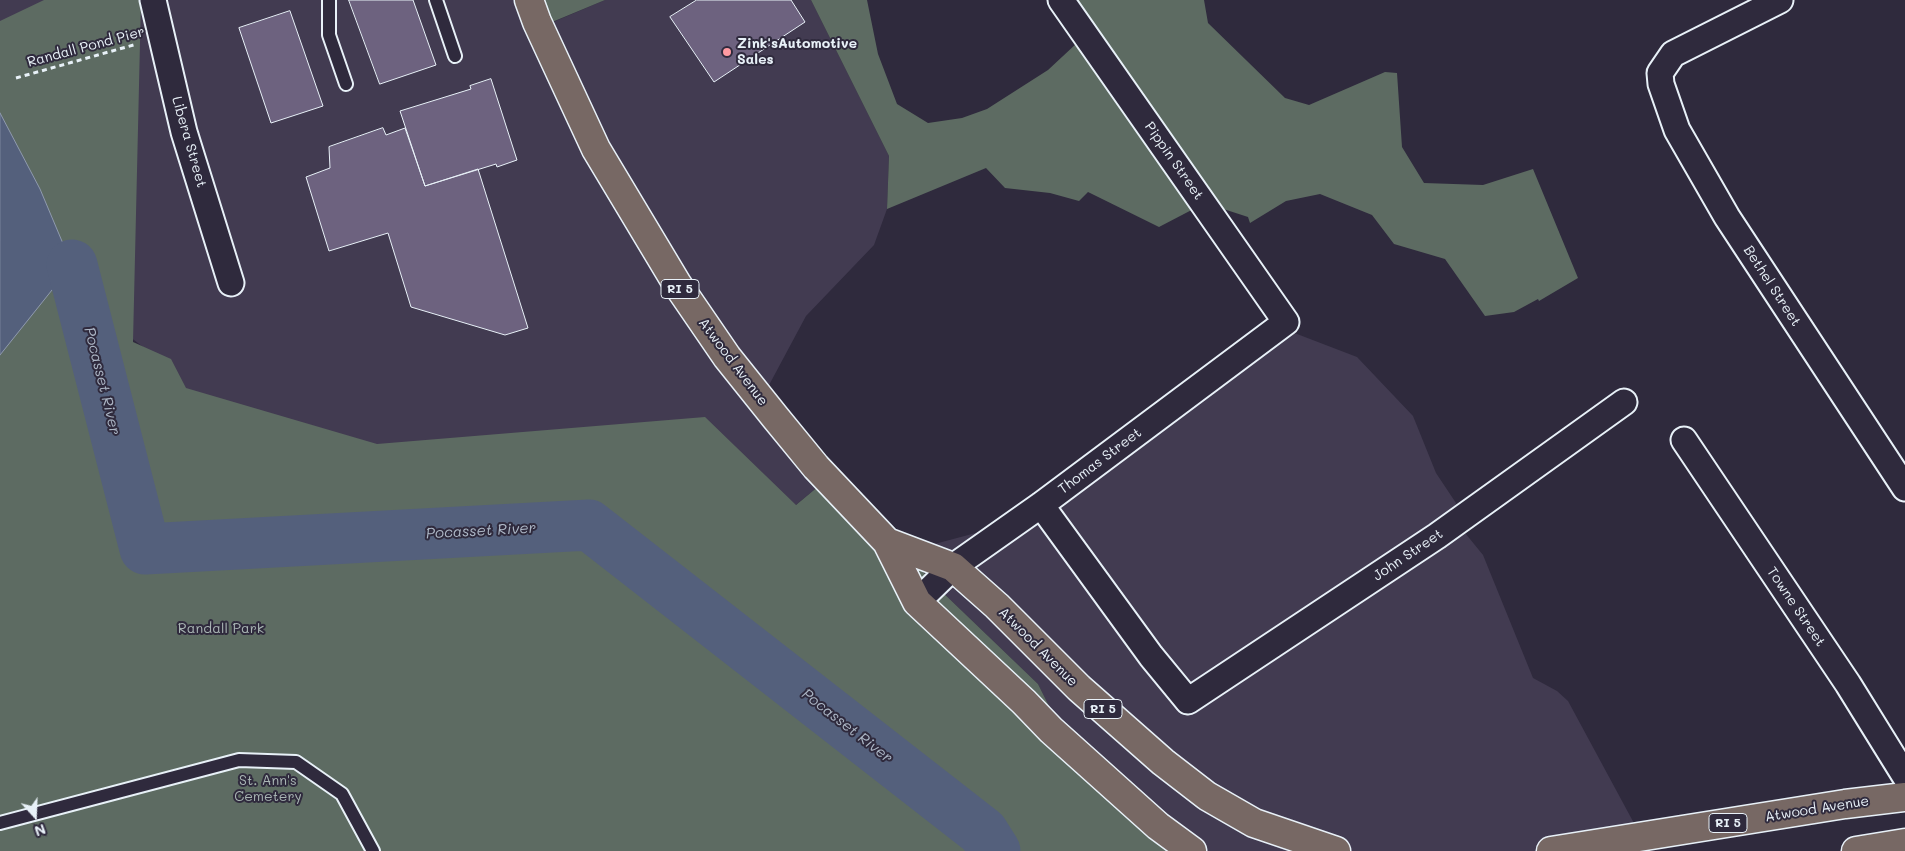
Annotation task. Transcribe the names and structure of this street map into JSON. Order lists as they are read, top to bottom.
{
  "streets": {
    "main road": ["RI 5", "Atwood Avenue"],
    "street": [
      "Libera Street",
      "Pippin Street",
      "Bethel Street",
      "Thomas Street",
      "John Street",
      "Towne Street"
    ],
    "path": ["Randall Pond Pier"]
  },
  "crossings": [
    ["Randall Pond Pier", "Libera Street"],
    ["Pippin Street", "Thomas Street"],
    ["Atwood Avenue", "Thomas Street"],
    ["Thomas Street", "John Street"]
  ],
  "water": ["Pocasset River"],
  "parks": ["Randall Park", "St. Ann's Cemetery"],
  "places": ["Zink'sAutomotive Sales"],
  "north": "bottom"
}
